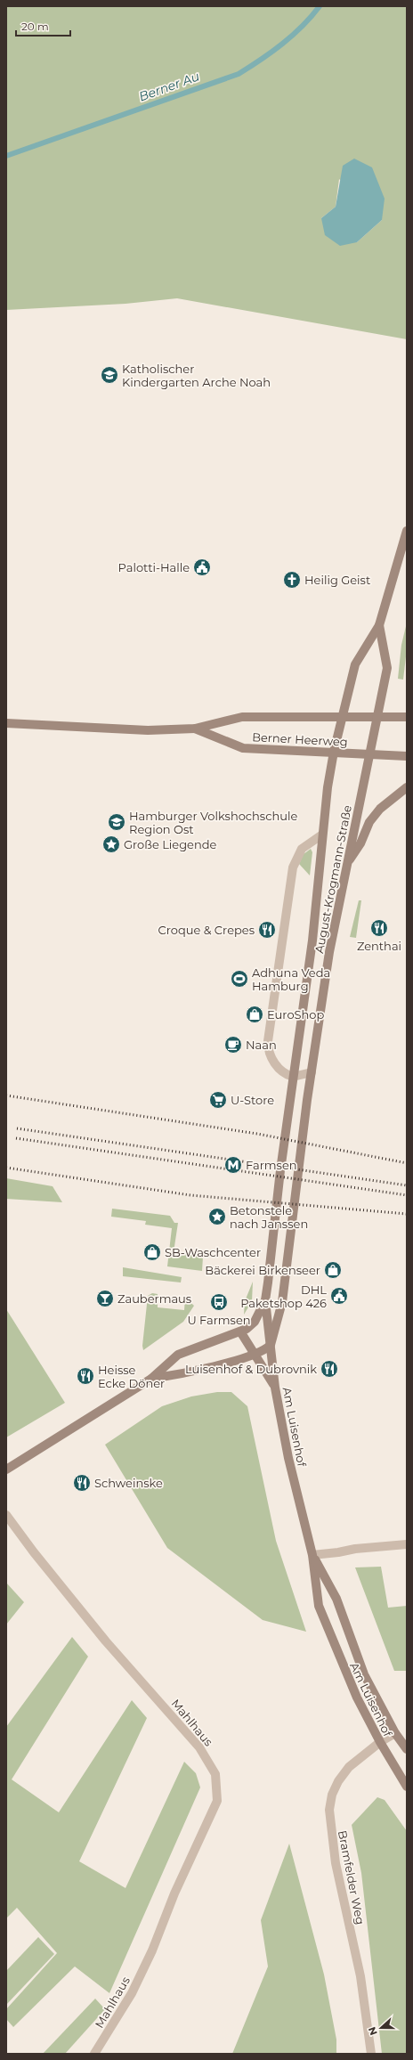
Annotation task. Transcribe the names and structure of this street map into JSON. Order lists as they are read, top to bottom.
{
  "streets": {
    "main road": ["Berner Heerweg", "August-Krogmann-Straße", "Am Luisenhof"],
    "street": ["Mahlhaus", "Bramfelder Weg"]
  },
  "crossings": [
    ["Berner Heerweg", "August-Krogmann-Straße"],
    ["August-Krogmann-Straße", "Am Luisenhof"],
    ["Am Luisenhof", "Bramfelder Weg"]
  ],
  "water": ["Berner Au"],
  "places": {
    "school or university": ["Katholischer Kindergarten Arche Noah", "Hamburger Volkshochschule Region Ost"],
    "public building": ["Palotti-Halle", "DHL Paketshop 426"],
    "church": ["Heilig Geist"],
    "place": ["Große Liegende", "Betonstele nach Janssen"],
    "restaurant": [
      "Zenthai",
      "Croque & Crepes",
      "Luisenhof & Dubrovnik",
      "Heisse Ecke Döner",
      "Schweinske"
    ],
    "sports": ["Adhuna Veda Hamburg"],
    "shop": ["EuroShop", "SB-Waschcenter", "Bäckerei Birkenseer"],
    "cafe": ["Naan"],
    "supermarket": ["U-Store"],
    "metro station": ["Farmsen"],
    "bar": ["Zaubermaus"],
    "bus stop": ["U Farmsen"]
  },
  "scale_bar": "20 m",
  "north": "left"
}
